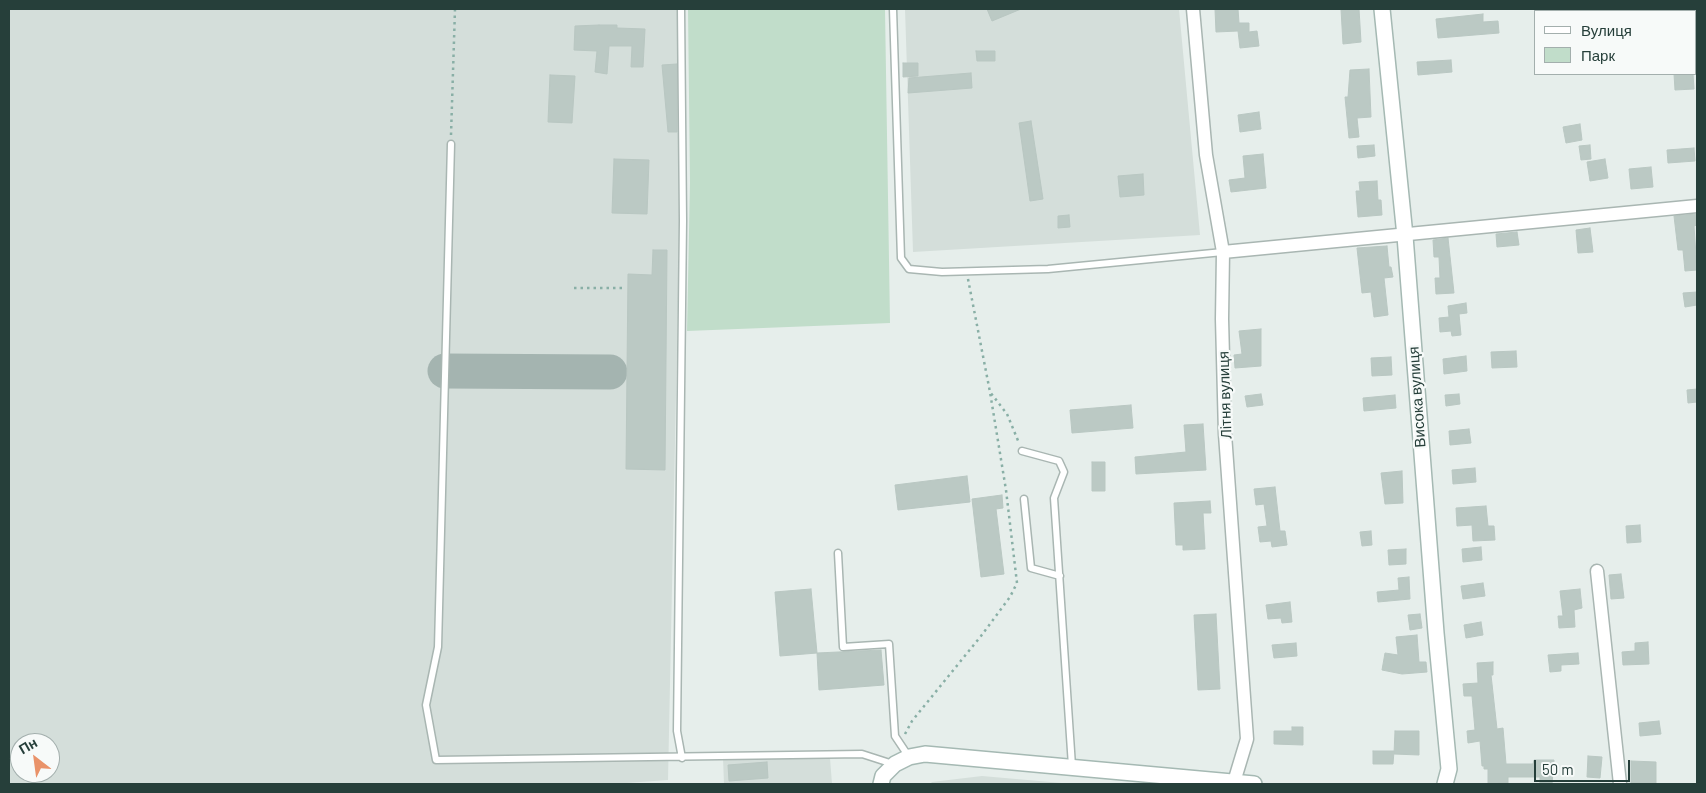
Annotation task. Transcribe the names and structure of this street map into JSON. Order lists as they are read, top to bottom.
{
  "streets": {
    "street": ["Літня вулиця", "Висока вулиця"]
  },
  "legend": ["Вулиця", "Парк"],
  "scale_bar": "50 m",
  "north": "top left"
}
